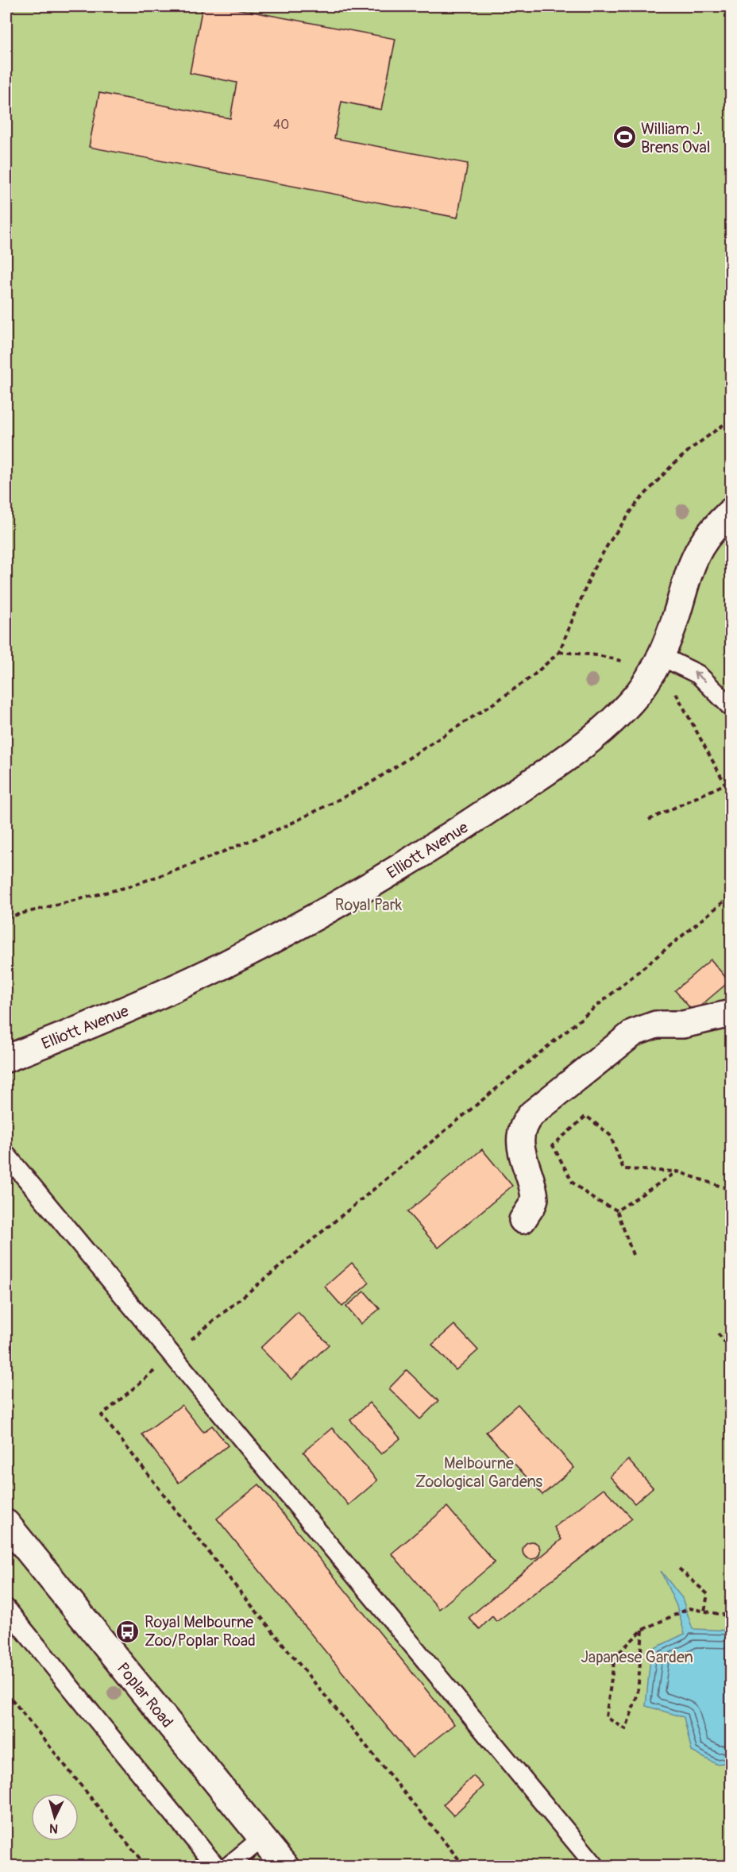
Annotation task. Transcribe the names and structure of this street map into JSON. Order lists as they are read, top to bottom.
{
  "streets": {
    "street": ["Elliott Avenue", "Poplar Road"]
  },
  "parks": ["Royal Park", "Melbourne Zoological Gardens", "Japanese Garden"],
  "places": {
    "sports": ["William J. Brens Oval"],
    "bus stop": ["Royal Melbourne Zoo/Poplar Road"]
  },
  "house_numbers": ["40"],
  "north": "bottom"
}
